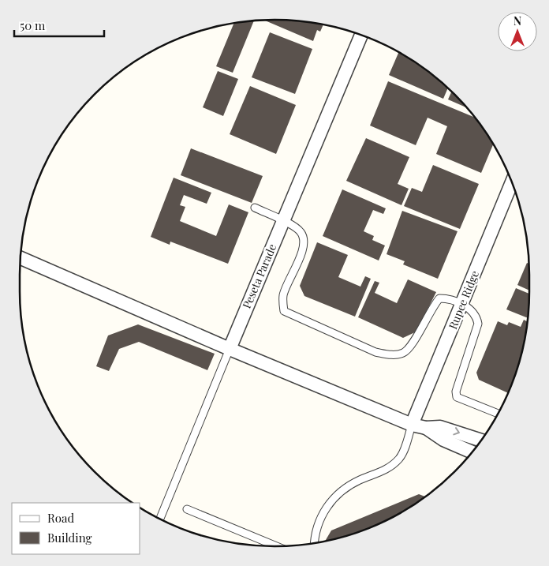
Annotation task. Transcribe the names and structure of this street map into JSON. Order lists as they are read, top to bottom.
{
  "streets": {
    "street": ["Peseta Parade", "Rupee Ridge"]
  },
  "legend": ["Road", "Building"],
  "scale_bar": "50 m",
  "north": "top"
}
